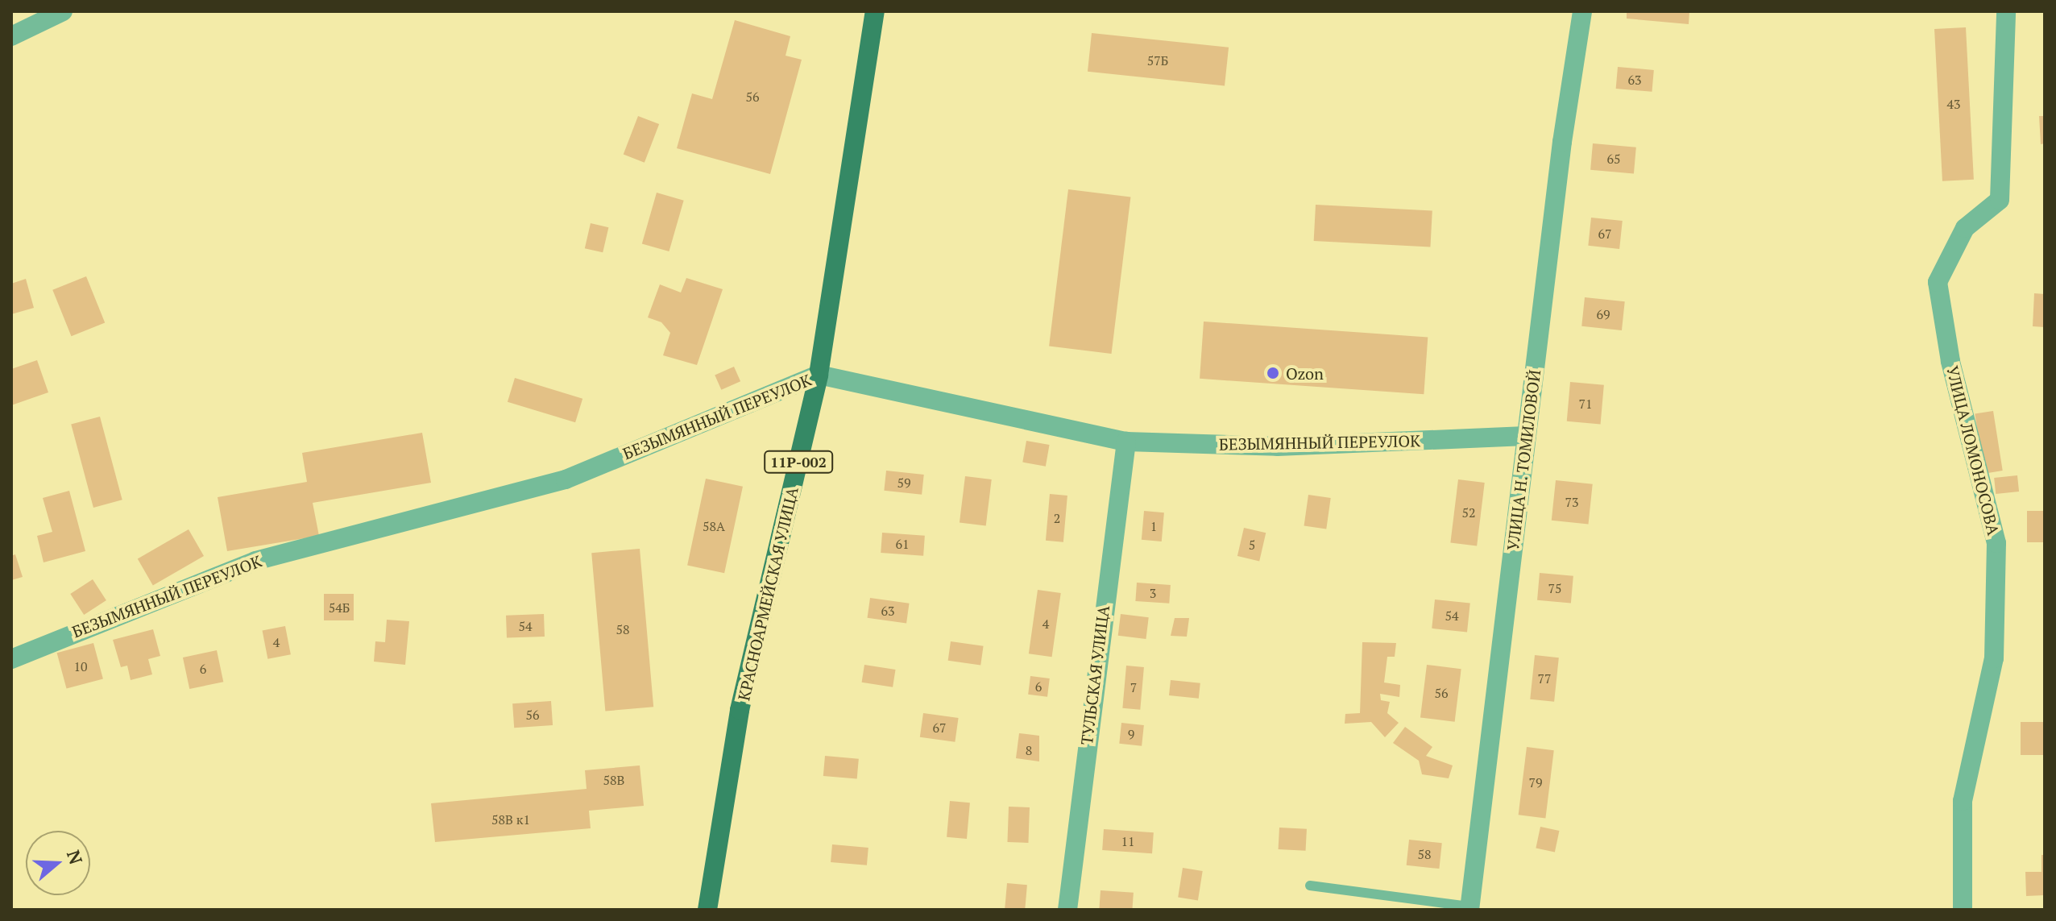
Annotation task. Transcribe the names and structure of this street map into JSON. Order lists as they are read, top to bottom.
{
  "streets": {
    "main road": ["11Р-002", "КРАСНОАРМЕЙСКАЯ УЛИЦА"],
    "street": [
      "БЕЗЫМЯННЫЙ ПЕРЕУЛОК",
      "УЛИЦА ЛОМОНОСОВА",
      "УЛИЦА Н. ТОМИЛОВОЙ",
      "ТУЛЬСКАЯ УЛИЦА"
    ]
  },
  "crossings": [
    ["БЕЗЫМЯННЫЙ ПЕРЕУЛОК", "УЛИЦА Н. ТОМИЛОВОЙ"],
    ["БЕЗЫМЯННЫЙ ПЕРЕУЛОК", "КРАСНОАРМЕЙСКАЯ УЛИЦА"],
    ["БЕЗЫМЯННЫЙ ПЕРЕУЛОК", "ТУЛЬСКАЯ УЛИЦА"]
  ],
  "places": ["Ozon"],
  "house_numbers": [
    "57Б",
    "63",
    "56",
    "43",
    "65",
    "67",
    "69",
    "71",
    "59",
    "73",
    "52",
    "2",
    "58А",
    "1",
    "61",
    "5",
    "75",
    "3",
    "54Б",
    "63",
    "54",
    "4",
    "54",
    "58",
    "4",
    "10",
    "6",
    "77",
    "6",
    "7",
    "56",
    "56",
    "67",
    "9",
    "8",
    "58В",
    "79",
    "58В к1",
    "11",
    "58"
  ],
  "north": "right"
}
